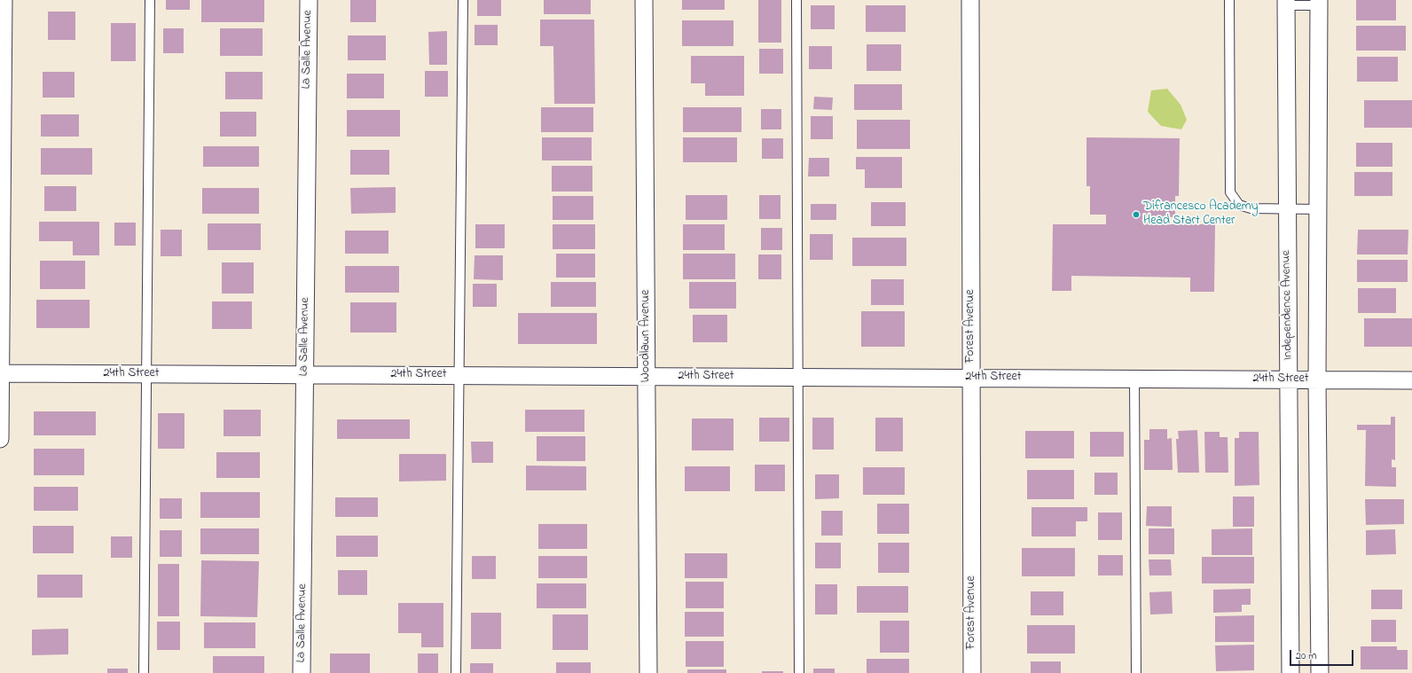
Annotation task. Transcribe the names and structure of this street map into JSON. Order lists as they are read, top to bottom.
{
  "streets": {
    "street": [
      "La Salle Avenue",
      "Independence Avenue",
      "Forest Avenue",
      "Woodlawn Avenue",
      "24th Street"
    ]
  },
  "crossings": [
    ["La Salle Avenue", "24th Street"],
    ["Independence Avenue", "24th Street"],
    ["Forest Avenue", "24th Street"],
    ["Woodlawn Avenue", "24th Street"]
  ],
  "places": ["Difrancesco Academy Head Start Center"],
  "scale_bar": "20 m"
}
